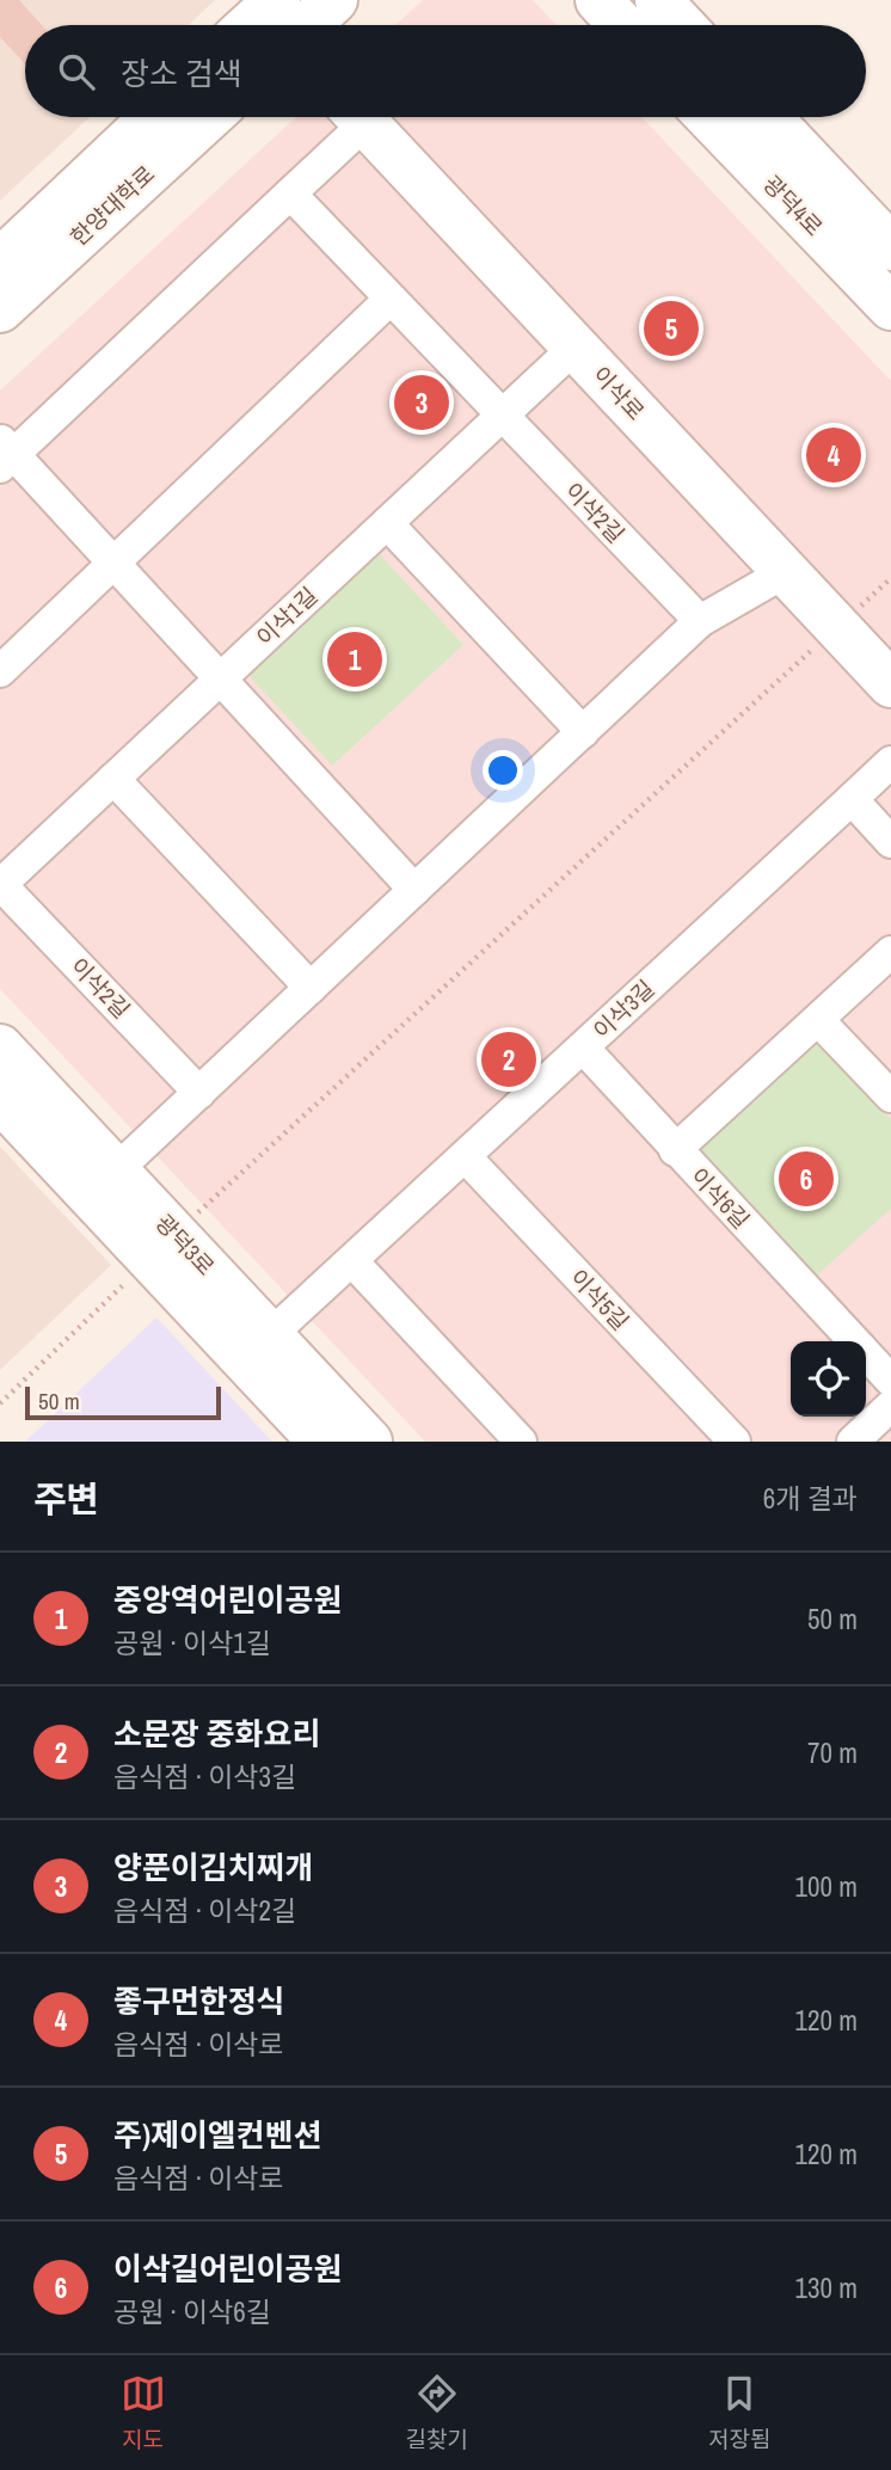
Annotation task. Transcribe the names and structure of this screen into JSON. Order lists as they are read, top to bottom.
{
  "streets": {
    "street": [
      "한양대학로",
      "광덕4로",
      "이삭로",
      "이삭2길",
      "이삭1길",
      "이삭3길",
      "이삭6길",
      "광덕3로",
      "이삭5길"
    ]
  },
  "crossings": [
    ["이삭로", "이삭1길"],
    ["이삭2길", "이삭1길"],
    ["이삭3길", "이삭6길"],
    ["이삭3길", "광덕3로"],
    ["이삭3길", "이삭5길"]
  ],
  "scale_bar": "50 m",
  "page": {
    "search": "장소 검색",
    "pins": [
      "5",
      "3",
      "4",
      "1",
      "2",
      "6"
    ],
    "scale": "50 m",
    "heading": ["주변", "6개 결과"],
    "list": [
      {
        "mark": "1",
        "name": "중앙역어린이공원",
        "note": "공원 · 이삭1길",
        "value": "50 m"
      },
      {
        "mark": "2",
        "name": "소문장 중화요리",
        "note": "음식점 · 이삭3길",
        "value": "70 m"
      },
      {
        "mark": "3",
        "name": "양푼이김치찌개",
        "note": "음식점 · 이삭2길",
        "value": "100 m"
      },
      {
        "mark": "4",
        "name": "좋구먼한정식",
        "note": "음식점 · 이삭로",
        "value": "120 m"
      },
      {
        "mark": "5",
        "name": "주)제이엘컨벤션",
        "note": "음식점 · 이삭로",
        "value": "120 m"
      },
      {
        "mark": "6",
        "name": "이삭길어린이공원",
        "note": "공원 · 이삭6길",
        "value": "130 m"
      }
    ],
    "nav": ["지도", "길찾기", "저장됨"]
  }
}
